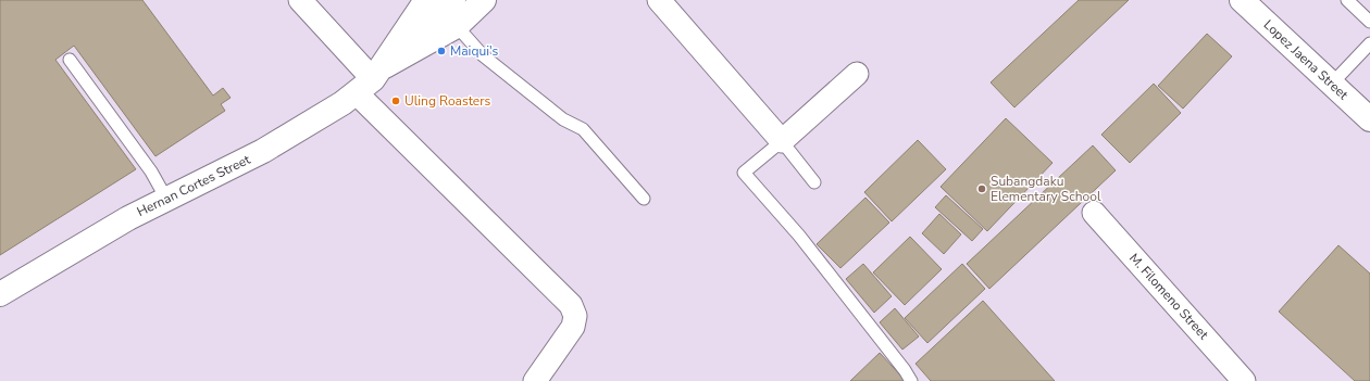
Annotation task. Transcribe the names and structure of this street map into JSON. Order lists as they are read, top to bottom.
{
  "streets": {
    "main road": ["Lopez Jaena Street", "Hernan Cortes Street"],
    "street": ["M. Filomeno Street"]
  },
  "places": ["Maiqui's", "Uling Roasters", "Subangdaku Elementary School"]
}
